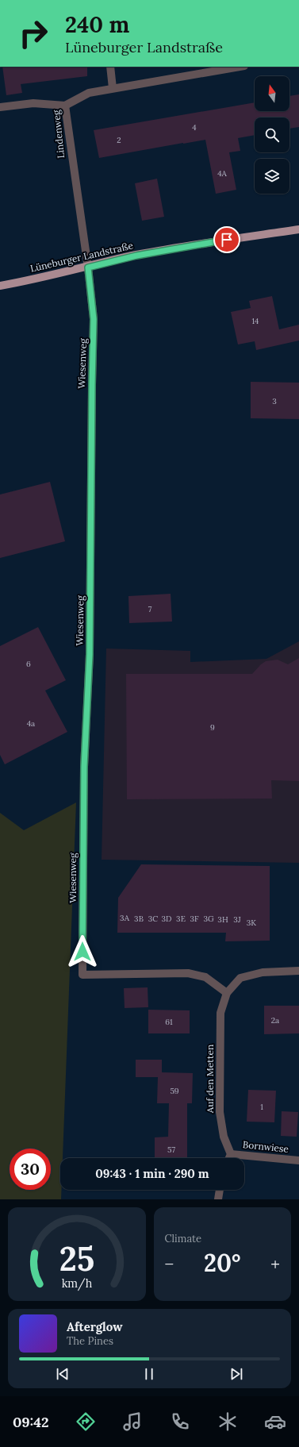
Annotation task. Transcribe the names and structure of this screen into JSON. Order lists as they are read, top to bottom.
{
  "streets": {
    "main road": ["Lüneburger Landstraße"],
    "street": [
      "Lindenweg",
      "Wiesenweg",
      "Auf den Metten",
      "Bornwiese"
    ]
  },
  "crossings": [
    ["Lindenweg", "Lüneburger Landstraße"],
    ["Lindenweg", "Wiesenweg"],
    ["Lüneburger Landstraße", "Wiesenweg"],
    ["Wiesenweg", "Auf den Metten"],
    ["Auf den Metten", "Bornwiese"]
  ],
  "house_numbers": [
    "4",
    "2",
    "4A",
    "14",
    "3",
    "7",
    "6",
    "4a",
    "9",
    "3A",
    "3B",
    "3C",
    "3D",
    "3E",
    "3F",
    "3G",
    "3H",
    "3J",
    "3K",
    "2a",
    "61",
    "59",
    "1",
    "57"
  ],
  "north": "top",
  "page": {
    "turn": ["240 m", "Lüneburger Landstraße"],
    "limit": "30",
    "trip": "09:43 · 1 min · 290 m",
    "tile": "Climate",
    "heat": ["−", "20°", "+"],
    "song": ["Afterglow", "The Pines"],
    "tabs": "09:42",
    "gauge": ["25", "km/h"]
  }
}
